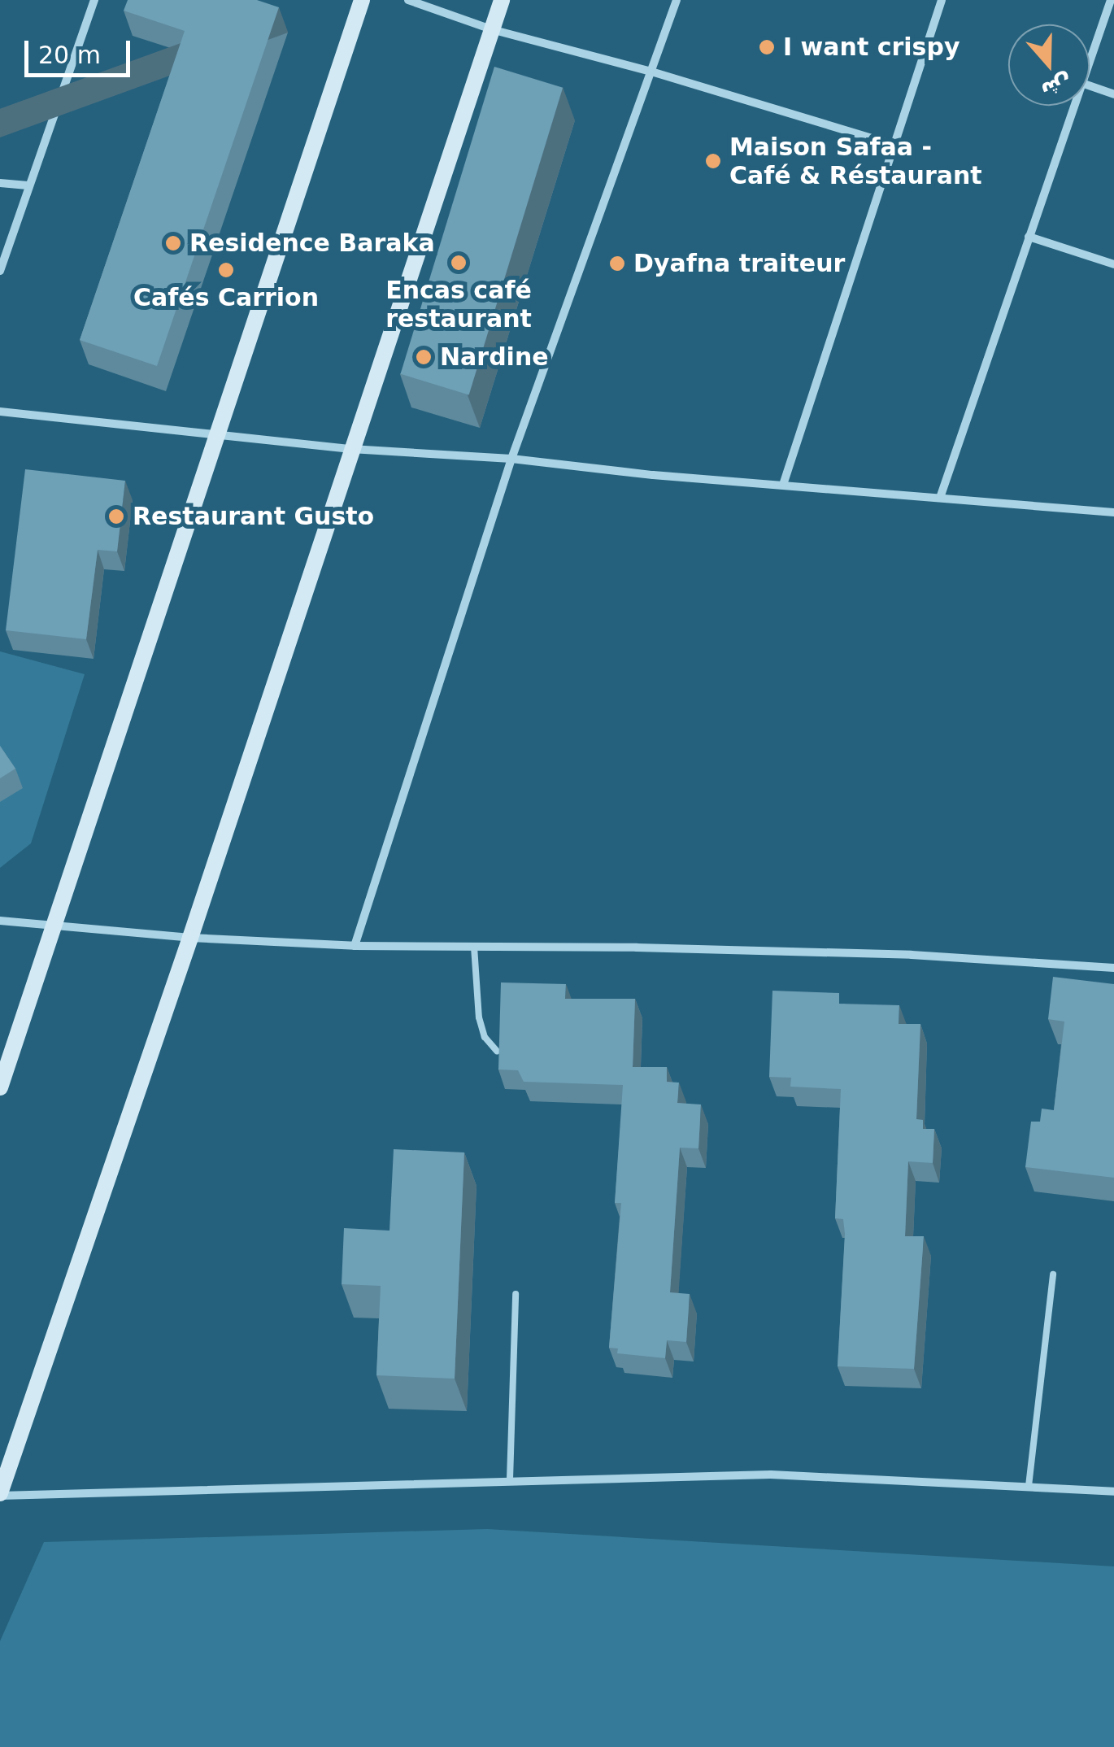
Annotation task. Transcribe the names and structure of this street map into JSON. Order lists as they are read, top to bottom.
{
  "places": [
    "I want crispy",
    "Maison Safaa - Café & Réstaurant",
    "Residence Baraka",
    "Encas café restaurant",
    "Dyafna traiteur",
    "Cafés Carrion",
    "Nardine",
    "Restaurant Gusto"
  ],
  "scale_bar": "20 m",
  "north": "bottom"
}
